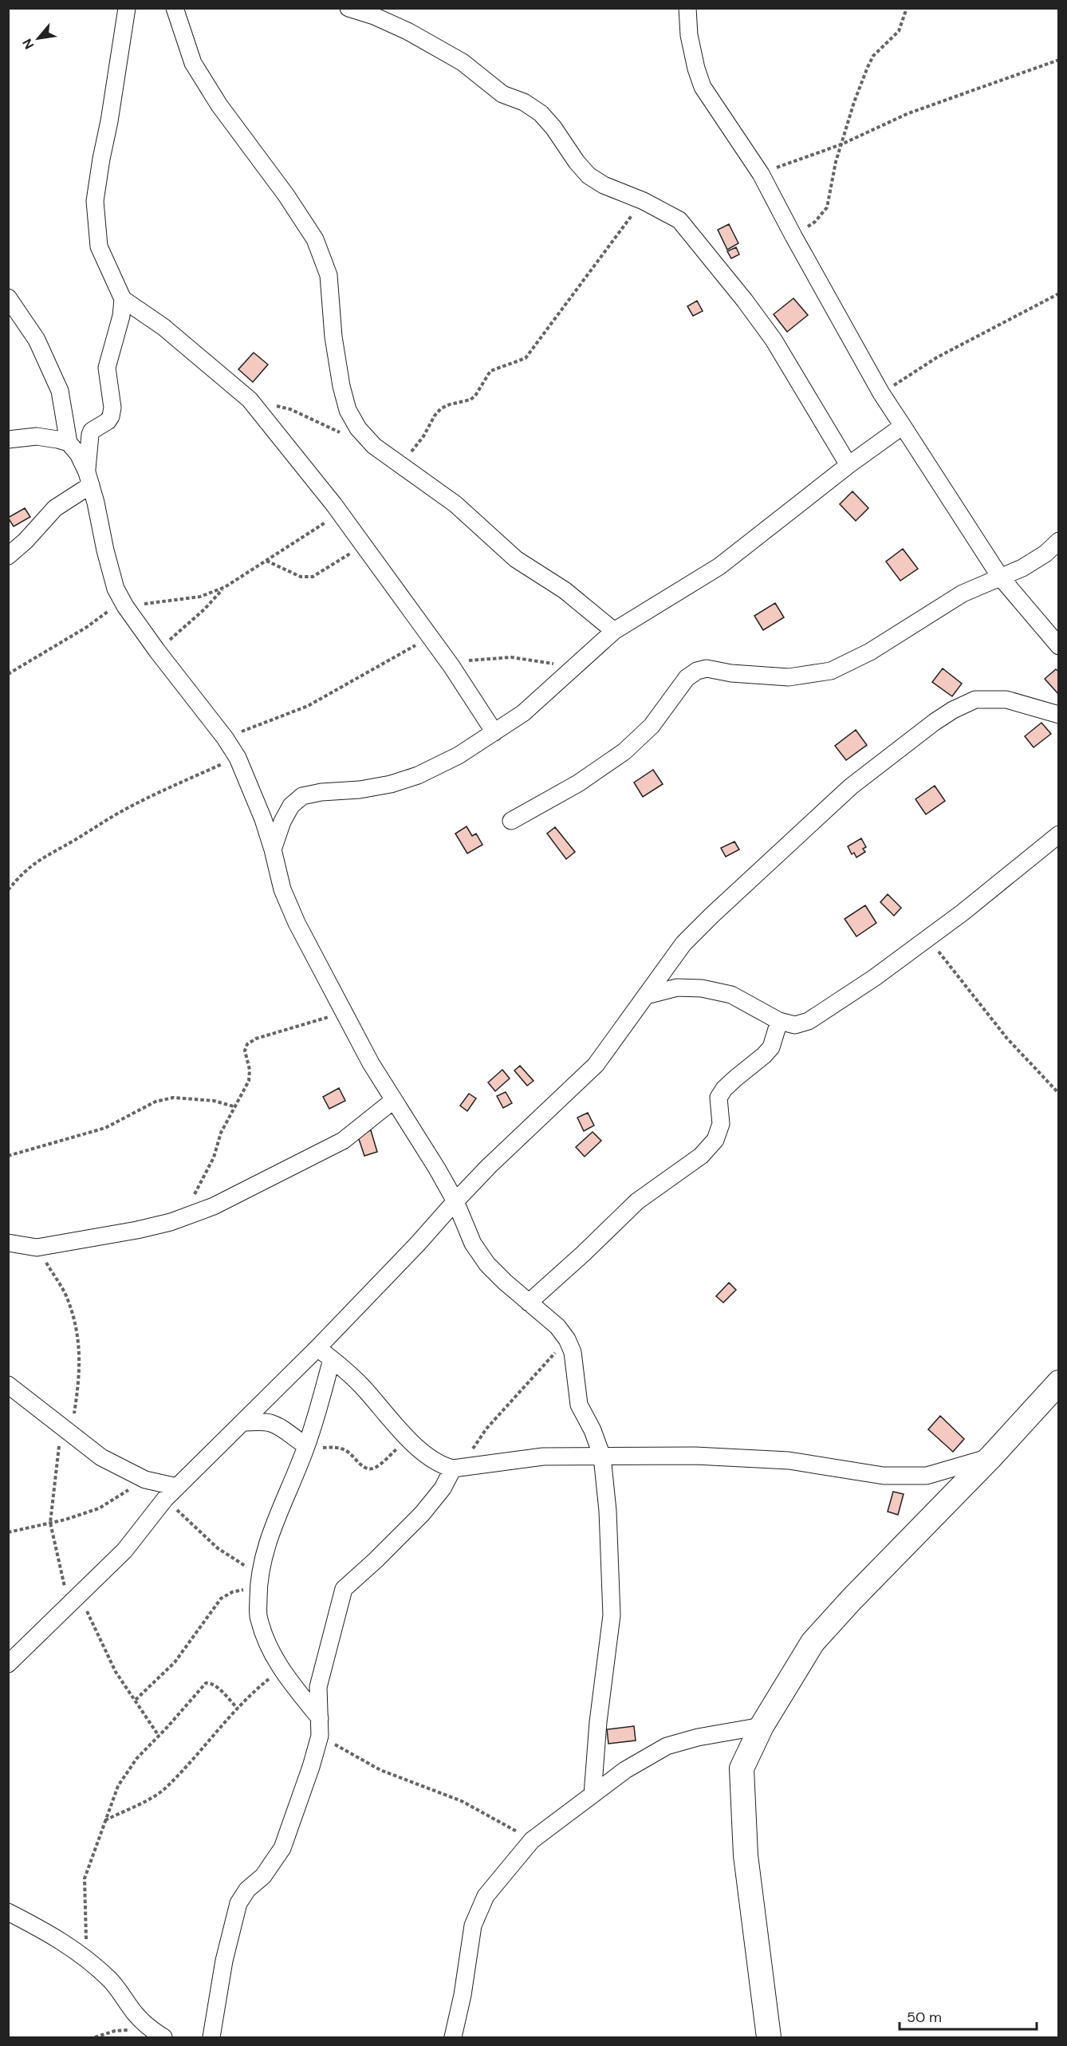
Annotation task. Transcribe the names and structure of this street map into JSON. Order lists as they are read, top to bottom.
{
  "scale_bar": "50 m",
  "north": "bottom left"
}
